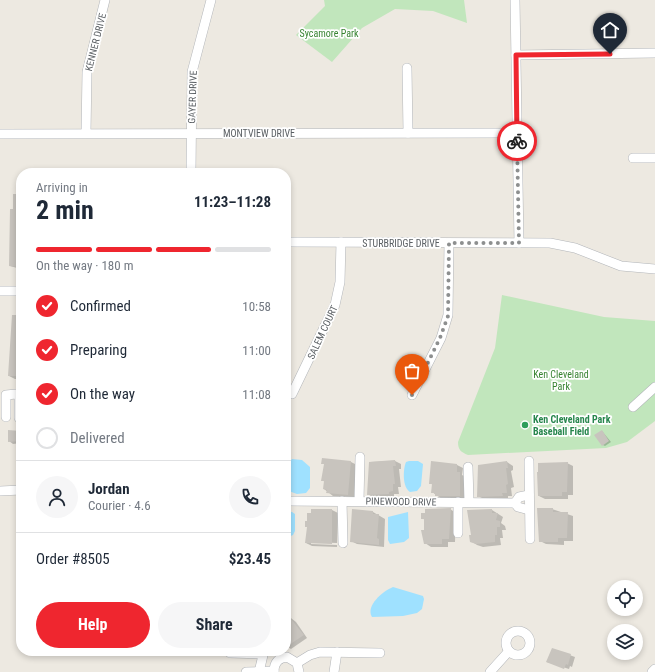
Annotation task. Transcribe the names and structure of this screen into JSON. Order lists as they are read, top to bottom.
{
  "streets": {
    "street": [
      "KENNER DRIVE",
      "GAYER DRIVE",
      "MONTVIEW DRIVE",
      "STURBRIDGE DRIVE",
      "SALEM COURT",
      "PINEWOOD DRIVE"
    ]
  },
  "crossings": [
    ["KENNER DRIVE", "MONTVIEW DRIVE"],
    ["GAYER DRIVE", "MONTVIEW DRIVE"],
    ["STURBRIDGE DRIVE", "SALEM COURT"]
  ],
  "parks": ["Sycamore Park", "Ken Cleveland Park"],
  "places": ["Ken Cleveland Park Baseball Field"],
  "page": {
    "heading": ["2 min", "Arriving in", "11:23–11:28"],
    "panel": [
      "Jordan",
      "Courier · 4.6",
      "Order #8505",
      "$23.45"
    ],
    "bar": "On the way · 180 m",
    "list": [
      ["Confirmed", "10:58"],
      ["Preparing", "11:00"],
      ["On the way", "11:08"],
      "Delivered"
    ],
    "buttons": ["Help", "Share"]
  }
}
